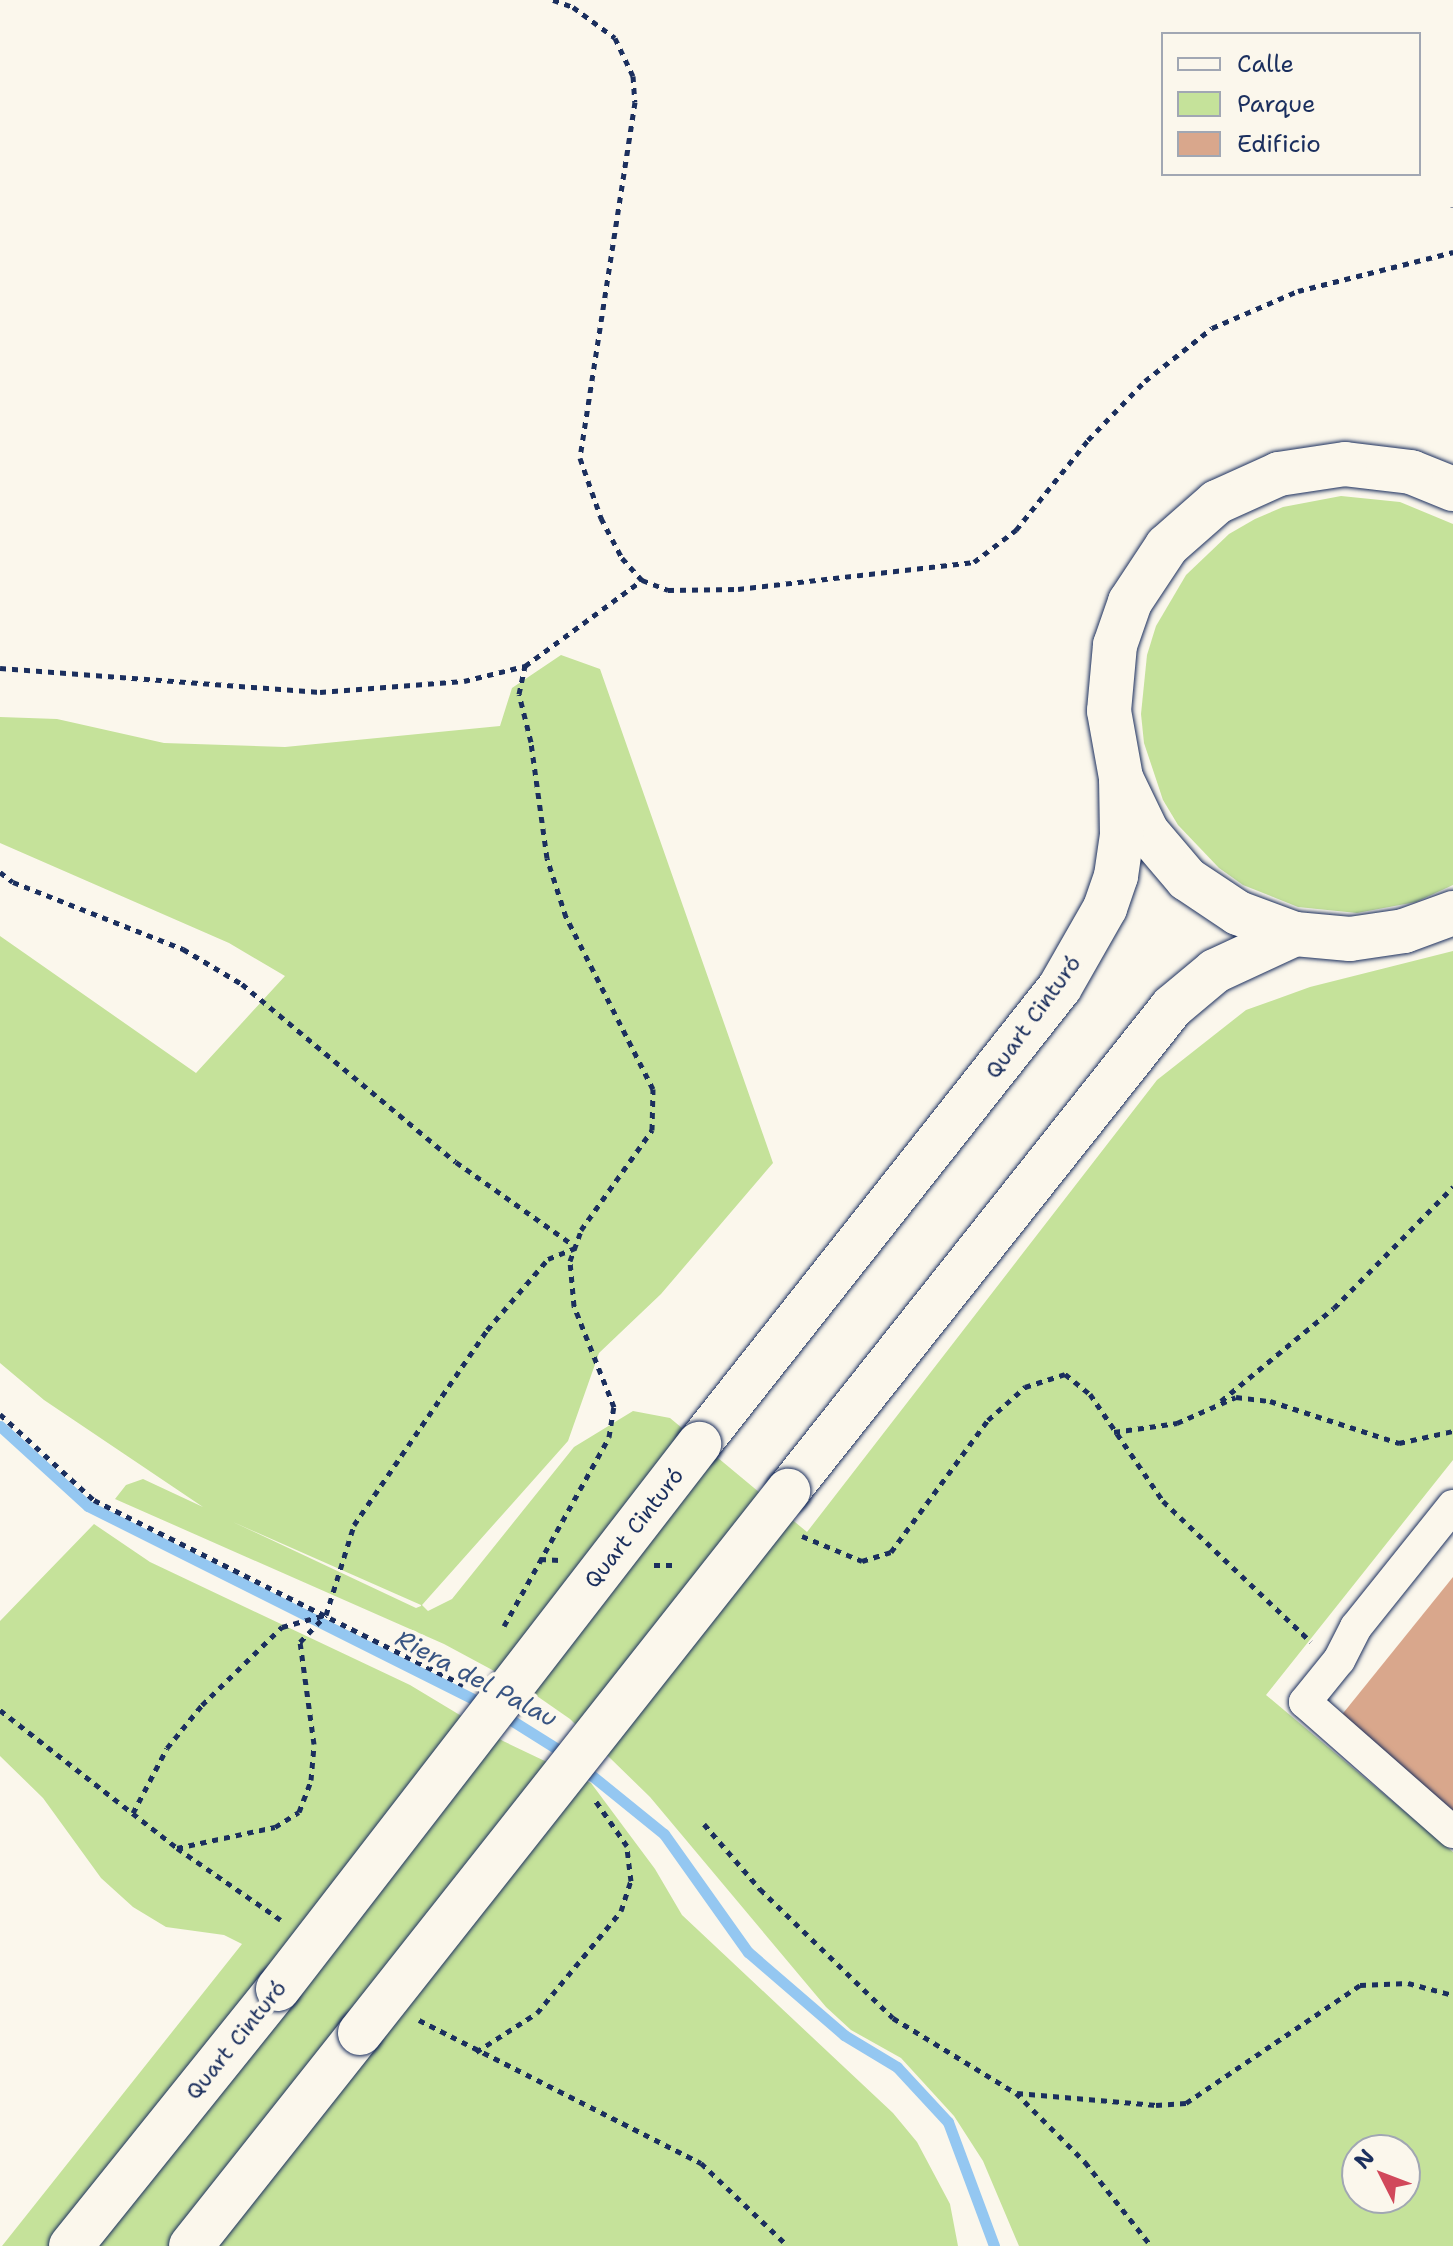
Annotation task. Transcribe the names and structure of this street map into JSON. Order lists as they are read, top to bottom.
{
  "streets": {
    "main road": ["Quart Cinturó"]
  },
  "water": ["Riera del Palau"],
  "legend": ["Calle", "Parque", "Edificio"],
  "north": "top left"
}
